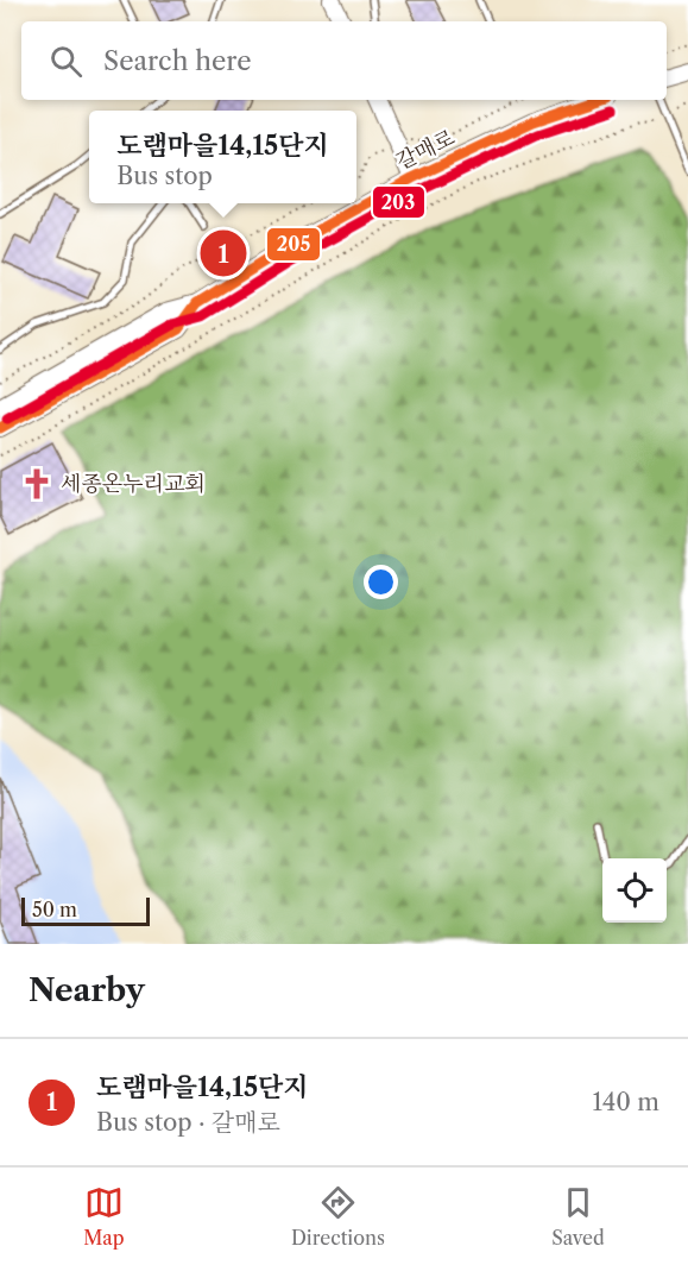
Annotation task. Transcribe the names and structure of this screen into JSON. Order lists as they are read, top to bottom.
{
  "streets": {
    "street": ["갈매로"]
  },
  "places": {
    "church": ["세종온누리교회"]
  },
  "lines": ["transit line 205", "transit line 203"],
  "scale_bar": "50 m",
  "page": {
    "search": "Search here",
    "popup": ["도램마을14,15단지", "Bus stop"],
    "pins": "1",
    "scale": "50 m",
    "heading": "Nearby",
    "list": [
      {
        "mark": "1",
        "name": "도램마을14,15단지",
        "note": "Bus stop · 갈매로",
        "value": "140 m"
      }
    ],
    "nav": ["Map", "Directions", "Saved"]
  }
}
